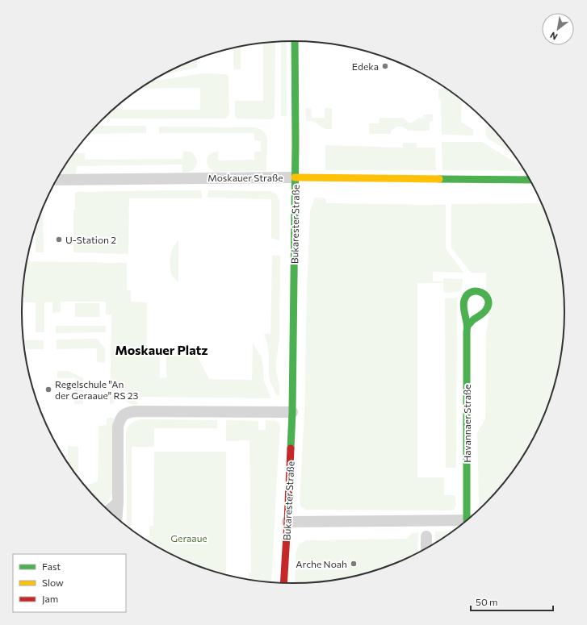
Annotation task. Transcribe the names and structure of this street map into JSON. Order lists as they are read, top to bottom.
{
  "streets": {
    "street": ["Moskauer Straße", "Bukarester Straße", "Havannaer Straße"]
  },
  "crossings": [
    ["Moskauer Straße", "Bukarester Straße"],
    ["Bukarester Straße", "Havannaer Straße"]
  ],
  "districts": ["Moskauer Platz"],
  "parks": ["Geraaue"],
  "places": [
    "Edeka",
    "U-Station 2",
    "Regelschule \"An der Geraaue\" RS 23",
    "Arche Noah"
  ],
  "legend": ["Fast", "Slow", "Jam"],
  "scale_bar": "50 m",
  "north": "bottom left"
}
